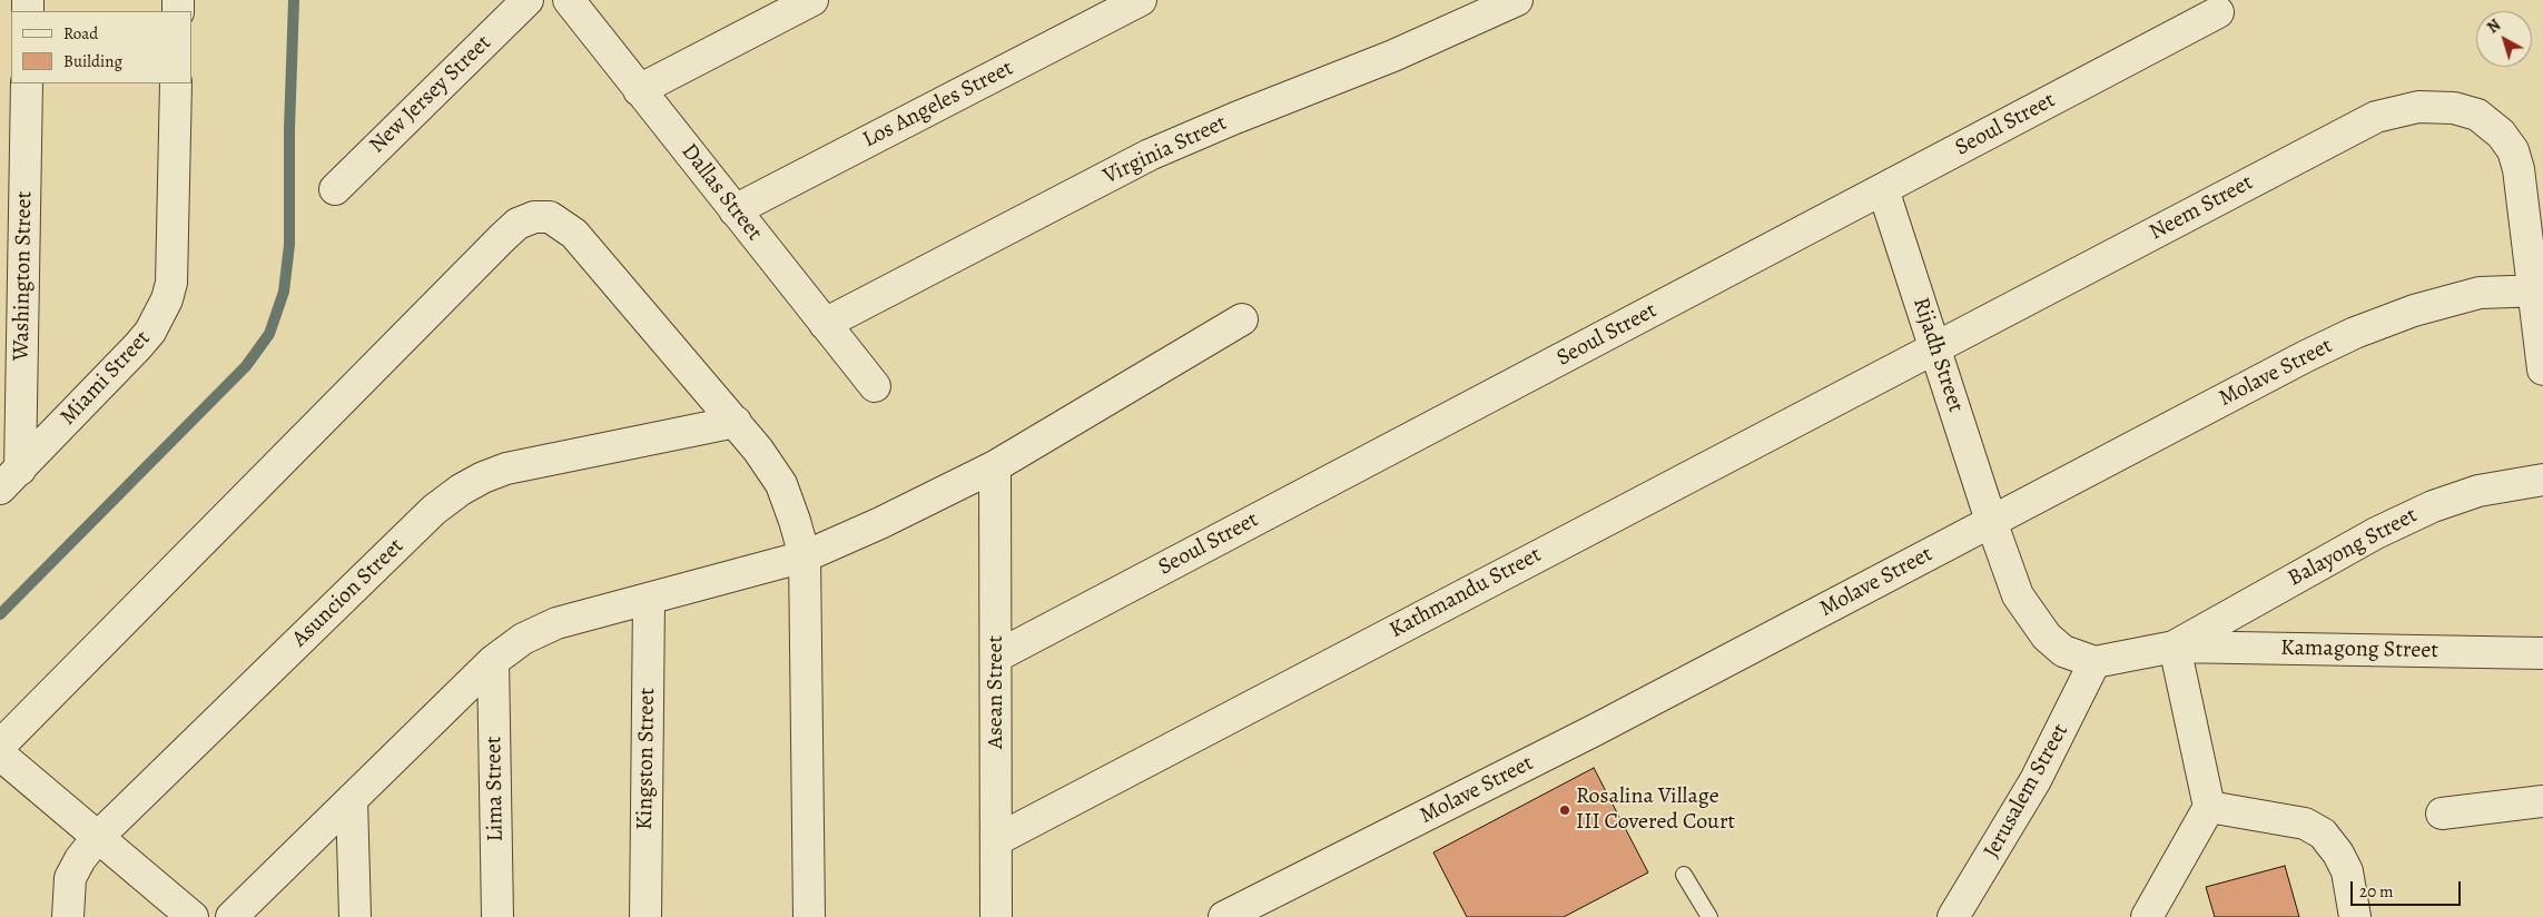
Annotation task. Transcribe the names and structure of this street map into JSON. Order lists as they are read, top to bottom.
{
  "streets": {
    "street": [
      "New Jersey Street",
      "Los Angeles Street",
      "Seoul Street",
      "Virginia Street",
      "Dallas Street",
      "Neem Street",
      "Washington Street",
      "Rijadh Street",
      "Molave Street",
      "Miami Street",
      "Balayong Street",
      "Asuncion Street",
      "Kathmandu Street",
      "Kamagong Street",
      "Asean Street",
      "Kingston Street",
      "Lima Street",
      "Jerusalem Street"
    ]
  },
  "crossings": [
    ["Los Angeles Street", "Dallas Street"],
    ["Seoul Street", "Rijadh Street"],
    ["Seoul Street", "Asean Street"],
    ["Virginia Street", "Dallas Street"],
    ["Neem Street", "Rijadh Street"],
    ["Neem Street", "Molave Street"],
    ["Neem Street", "Kathmandu Street"],
    ["Washington Street", "Miami Street"],
    ["Rijadh Street", "Molave Street"],
    ["Rijadh Street", "Kathmandu Street"],
    ["Rijadh Street", "Jerusalem Street"],
    ["Balayong Street", "Kamagong Street"],
    ["Kathmandu Street", "Asean Street"]
  ],
  "places": ["Rosalina Village III Covered Court"],
  "legend": ["Road", "Building"],
  "scale_bar": "20 m",
  "north": "top left"
}
